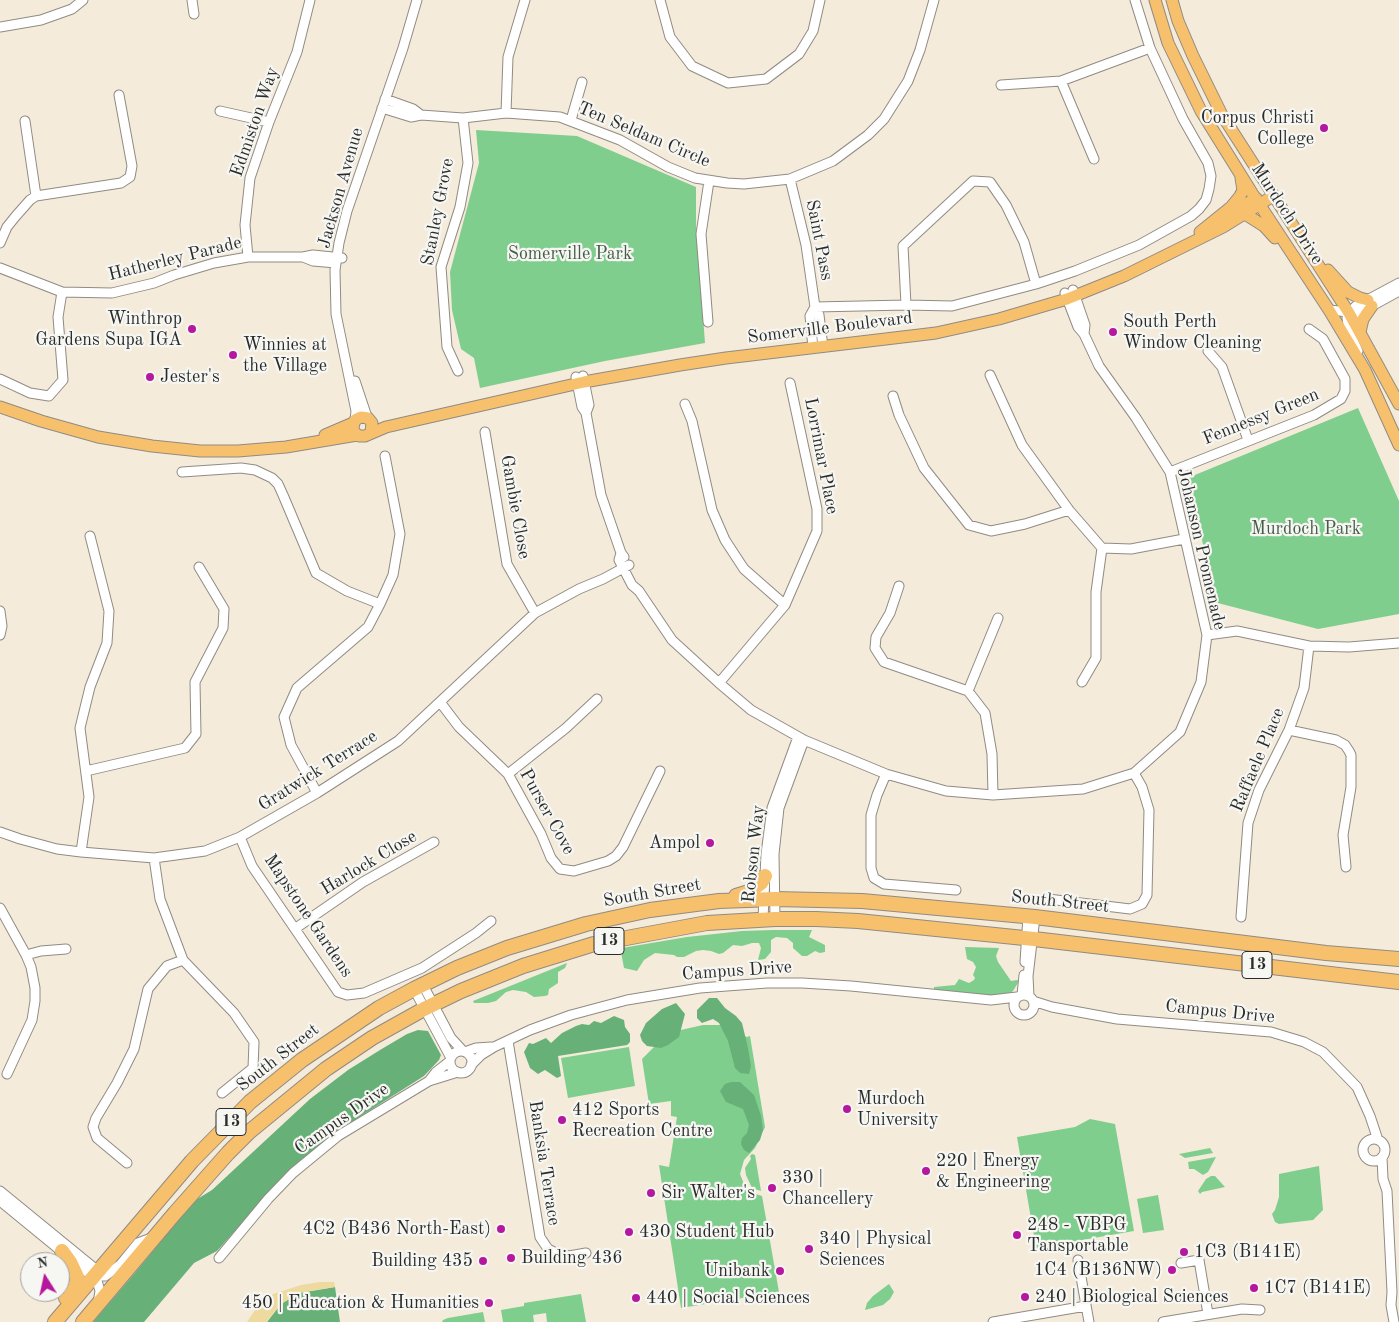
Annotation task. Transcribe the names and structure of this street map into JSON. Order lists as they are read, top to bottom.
{
  "streets": {
    "highway": ["South Street", "13"],
    "main road": ["Murdoch Drive", "Somerville Boulevard"],
    "street": [
      "Edmiston Way",
      "Ten Seldam Circle",
      "Jackson Avenue",
      "Stanley Grove",
      "Saint Pass",
      "Hatherley Parade",
      "Fennessy Green",
      "Lorrimar Place",
      "Gambie Close",
      "Johanson Promenade",
      "Raffaele Place",
      "Gratwick Terrace",
      "Purser Cove",
      "Robson Way",
      "Harlock Close",
      "Mapstone Gardens",
      "Campus Drive",
      "Banksia Terrace"
    ]
  },
  "crossings": [
    ["Edmiston Way", "Hatherley Parade"],
    ["Ten Seldam Circle", "Jackson Avenue"],
    ["Ten Seldam Circle", "Stanley Grove"],
    ["Ten Seldam Circle", "Saint Pass"],
    ["Jackson Avenue", "Hatherley Parade"],
    ["Jackson Avenue", "Somerville Boulevard"],
    ["Murdoch Drive", "Somerville Boulevard"],
    ["Saint Pass", "Somerville Boulevard"],
    ["Somerville Boulevard", "Johanson Promenade"],
    ["Fennessy Green", "Johanson Promenade"],
    ["Lorrimar Place", "Johanson Promenade"],
    ["Gambie Close", "Gratwick Terrace"],
    ["Johanson Promenade", "Gratwick Terrace"],
    ["Johanson Promenade", "Robson Way"],
    ["Gratwick Terrace", "Purser Cove"],
    ["Gratwick Terrace", "Mapstone Gardens"],
    ["Robson Way", "South Street"],
    ["Robson Way", "13"],
    ["Harlock Close", "Mapstone Gardens"],
    ["Campus Drive", "Banksia Terrace"]
  ],
  "parks": ["Somerville Park", "Murdoch Park"],
  "places": [
    "Corpus Christi College",
    "Winthrop Gardens Supa IGA",
    "South Perth Window Cleaning",
    "Winnies at the Village",
    "Jester's",
    "Ampol",
    "Murdoch University",
    "412 Sports Recreation Centre",
    "220 | Energy & Engineering",
    "330 | Chancellery",
    "Sir Walter's",
    "4C2 (B436 North-East)",
    "430 Student Hub",
    "248 - VBPG Tansportable",
    "340 | Physical Sciences",
    "1C3 (B141E)",
    "Building 436",
    "Building 435",
    "1C4 (B136NW)",
    "Unibank",
    "1C7 (B141E)",
    "240 | Biological Sciences",
    "440 | Social Sciences",
    "450 | Education & Humanities"
  ],
  "north": "top"
}
